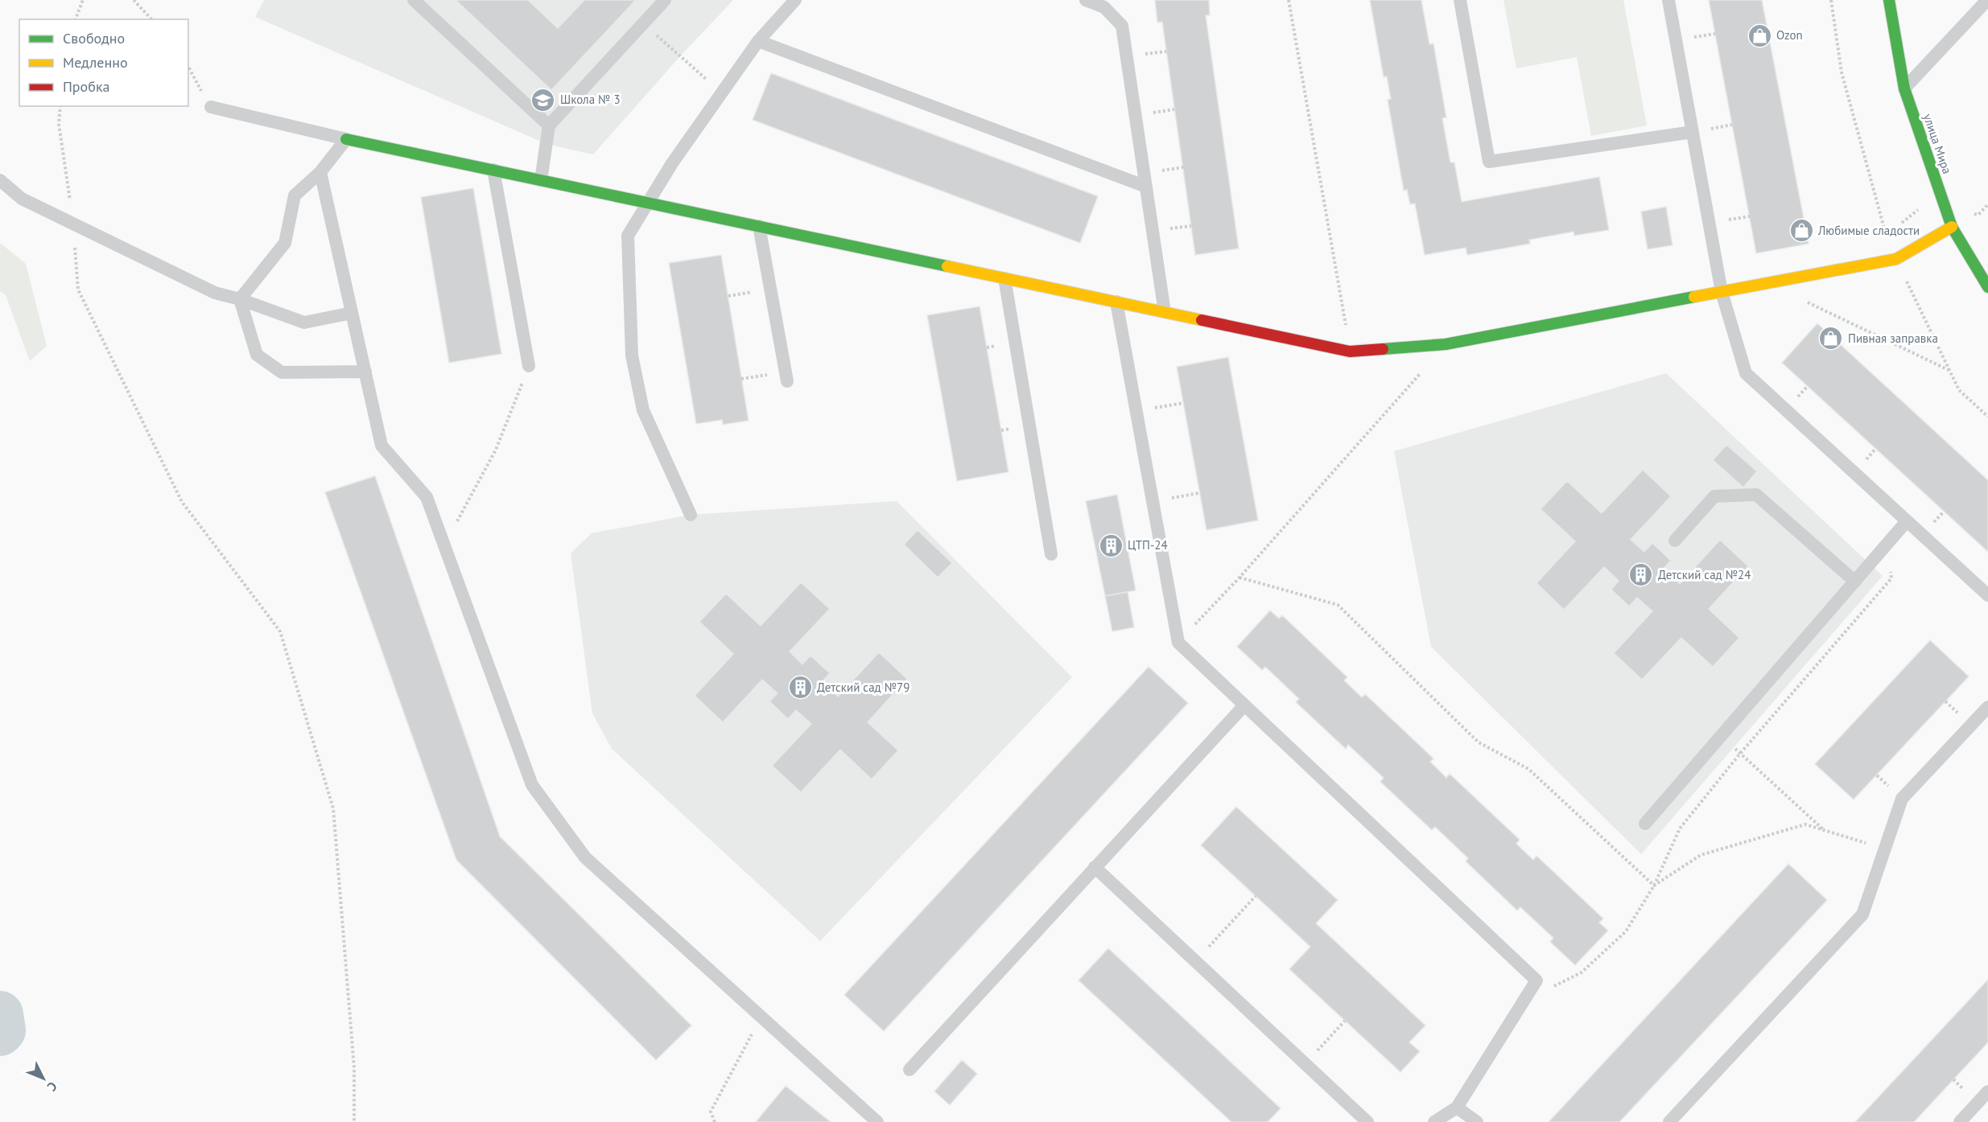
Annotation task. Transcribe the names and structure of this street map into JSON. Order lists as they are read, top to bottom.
{
  "streets": {
    "street": ["улица Мира"]
  },
  "places": {
    "shop": ["Ozon", "Любимые сладости", "Пивная заправка"],
    "school or university": ["Школа № 3"],
    "building": ["ЦТП-24", "Детский сад №24", "Детский сад №79"]
  },
  "legend": ["Свободно", "Медленно", "Пробка"],
  "north": "bottom right"
}
